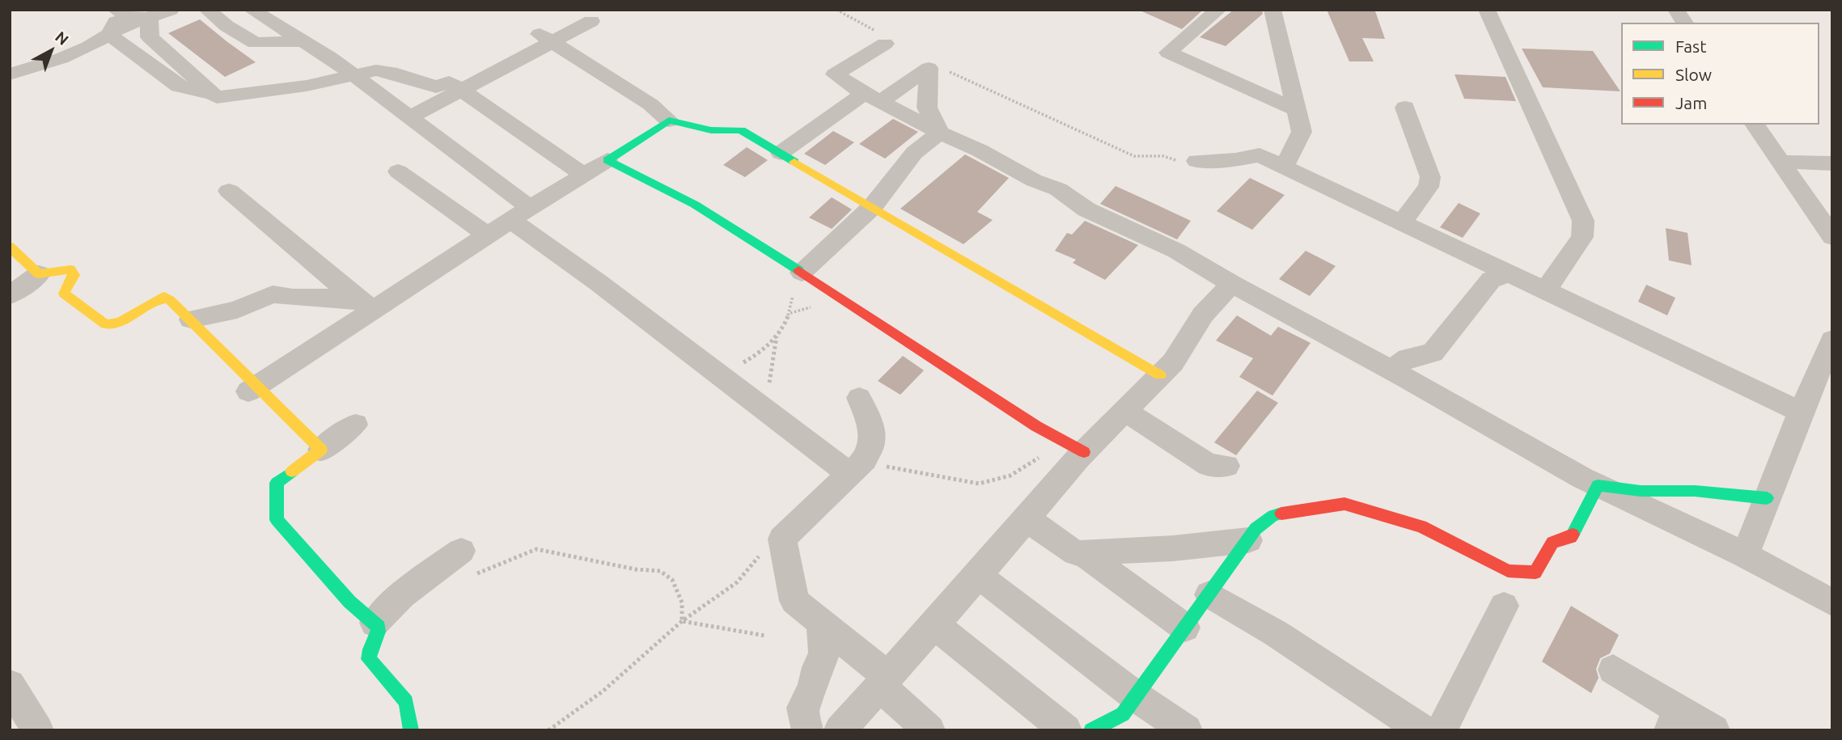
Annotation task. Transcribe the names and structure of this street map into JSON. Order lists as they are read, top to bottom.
{
  "legend": ["Fast", "Slow", "Jam"],
  "north": "top right"
}
